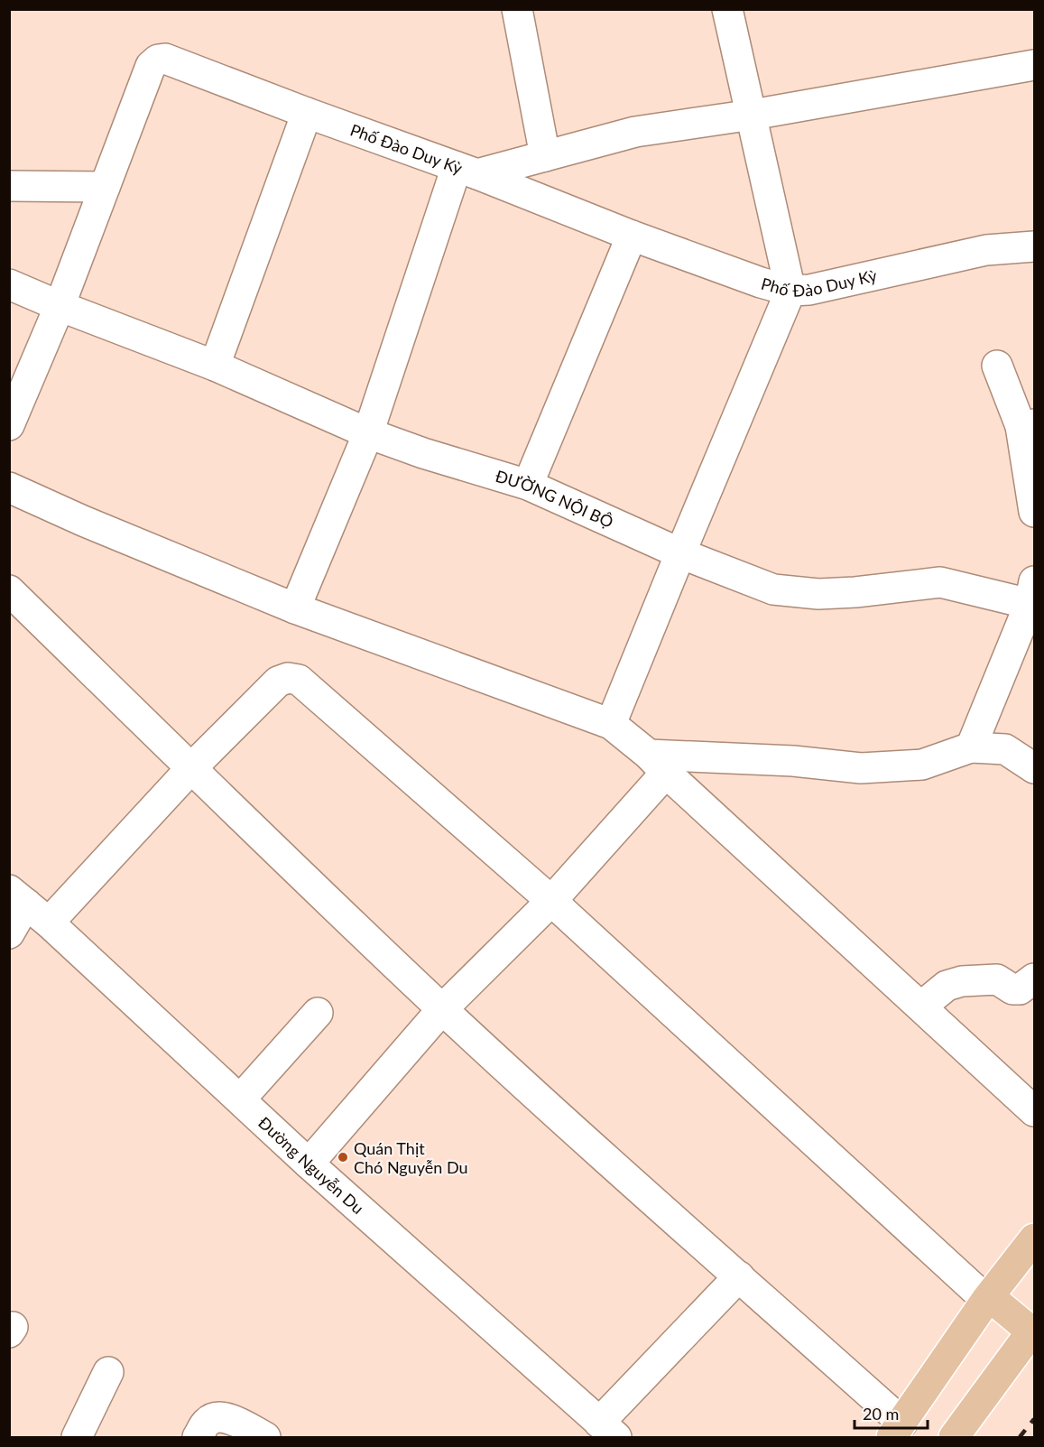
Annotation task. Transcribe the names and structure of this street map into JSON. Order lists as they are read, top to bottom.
{
  "streets": {
    "street": ["Phố Đào Duy Kỳ", "ĐƯỜNG NỘI BỘ", "Đường Nguyễn Du"]
  },
  "crossings": [
    ["Phố Đào Duy Kỳ", "ĐƯỜNG NỘI BỘ"]
  ],
  "places": ["Quán Thịt Chó Nguyễn Du"],
  "scale_bar": "20 m"
}
